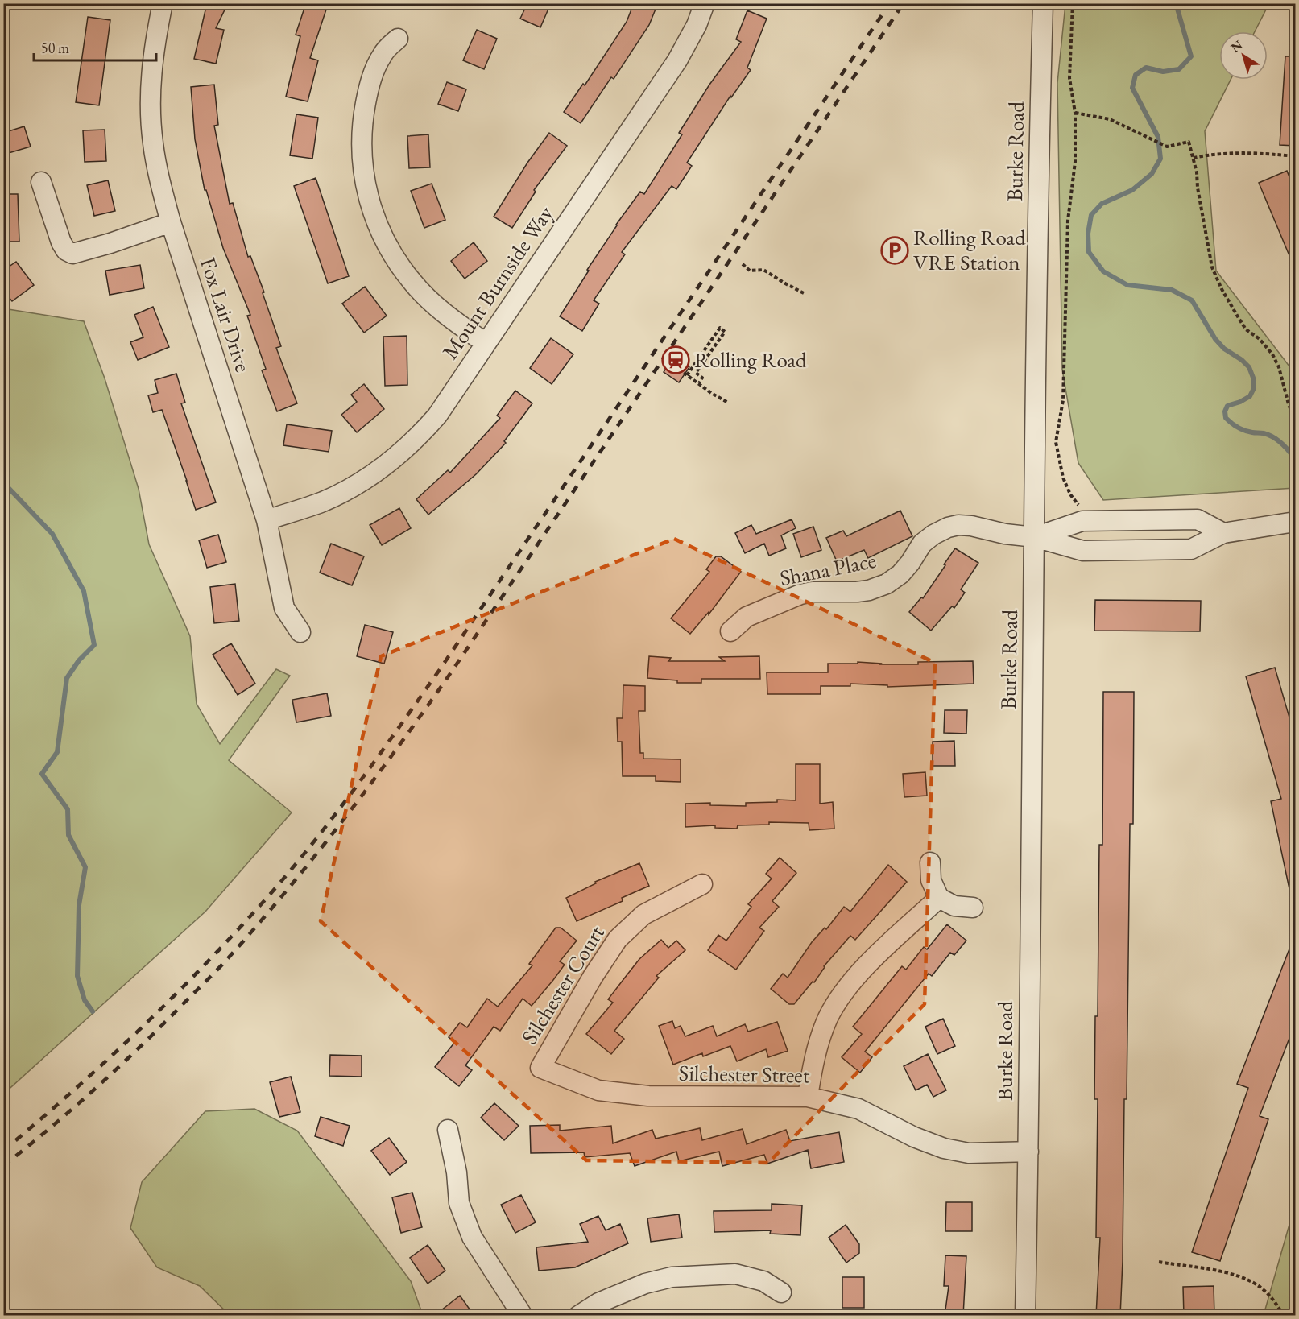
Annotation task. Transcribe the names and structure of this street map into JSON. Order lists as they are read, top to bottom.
{
  "streets": {
    "street": [
      "Burke Road",
      "Mount Burnside Way",
      "Fox Lair Drive",
      "Shana Place",
      "Silchester Court",
      "Silchester Street"
    ]
  },
  "crossings": [
    ["Burke Road", "Shana Place"],
    ["Burke Road", "Silchester Street"],
    ["Mount Burnside Way", "Fox Lair Drive"],
    ["Silchester Court", "Silchester Street"]
  ],
  "places": {
    "parking": ["Rolling Road VRE Station"],
    "station": ["Rolling Road"]
  },
  "scale_bar": "50 m",
  "north": "top left"
}
